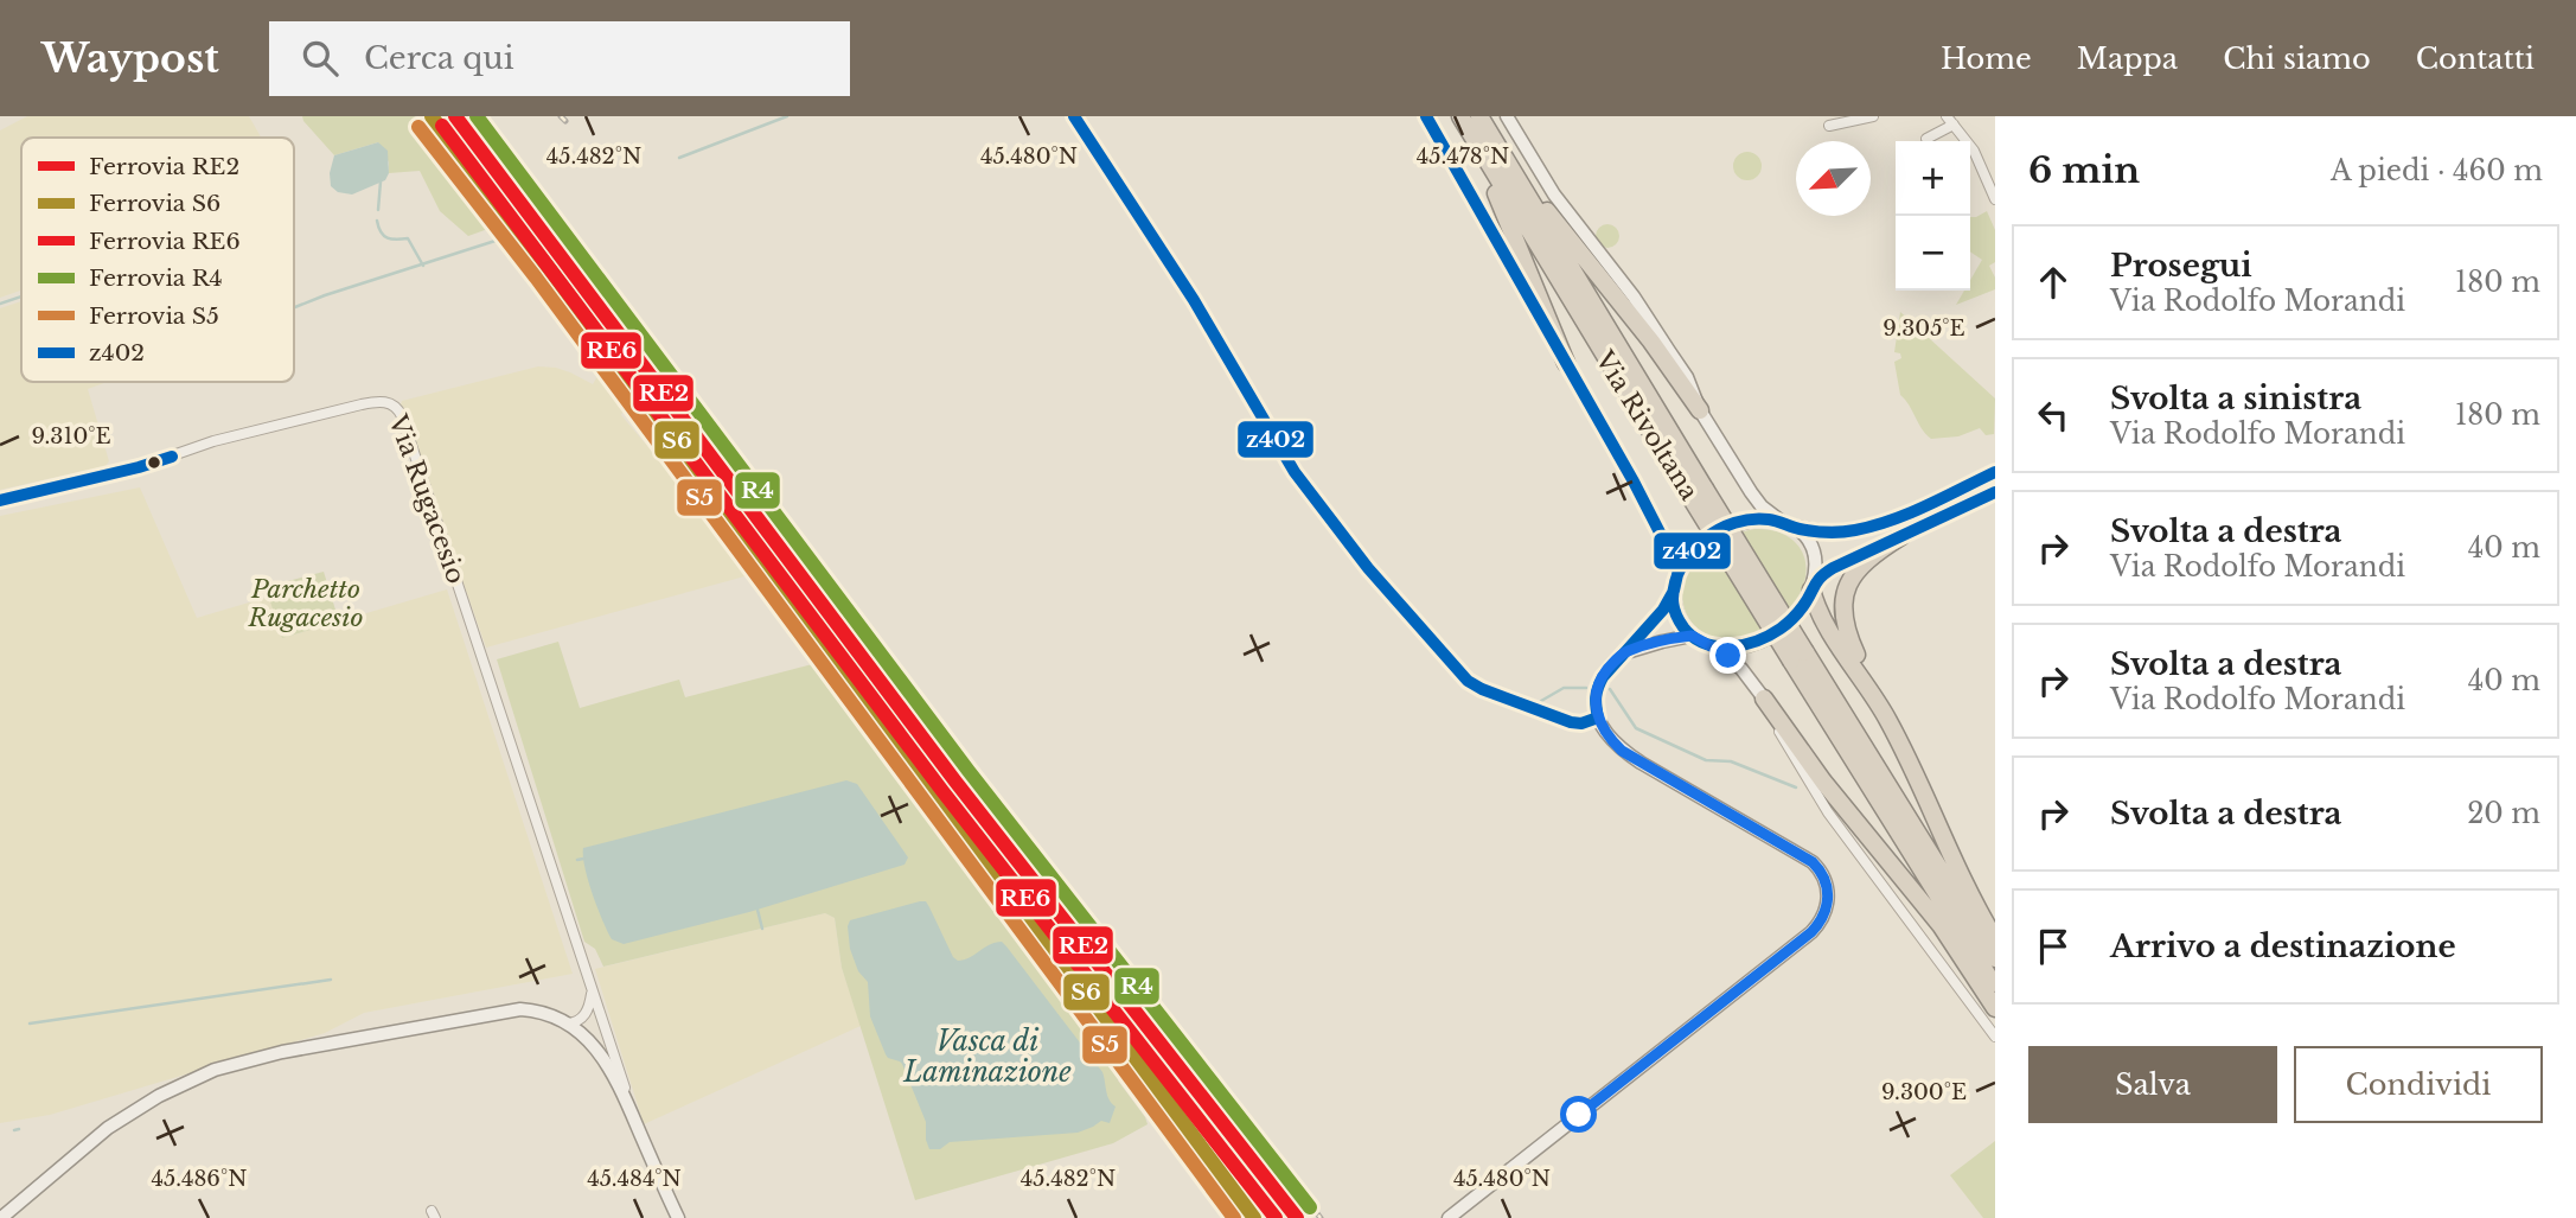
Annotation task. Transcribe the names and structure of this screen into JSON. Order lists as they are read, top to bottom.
{
  "streets": {
    "highway": ["Via Rivoltana"],
    "street": ["Via Rugacesio"]
  },
  "water": ["Vasca di Laminazione"],
  "parks": ["Parchetto Rugacesio"],
  "lines": [
    "rail line RE2",
    "rail line S6",
    "rail line R4",
    "transit line z402",
    "rail line RE6",
    "rail line S5"
  ],
  "legend": [
    "Ferrovia RE2",
    "Ferrovia S6",
    "Ferrovia RE6",
    "Ferrovia R4",
    "Ferrovia S5",
    "z402"
  ],
  "north": "bottom left",
  "page": {
    "header": "Waypost",
    "search": "Cerca qui",
    "nav": [
      "Home",
      "Mappa",
      "Chi siamo",
      "Contatti"
    ],
    "heading": ["6 min", "A piedi · 460 m"],
    "map_buttons": ["+", "−"],
    "list": [
      ["Prosegui", "Via Rodolfo Morandi", "180 m"],
      ["Svolta a sinistra", "Via Rodolfo Morandi", "180 m"],
      ["Svolta a destra", "Via Rodolfo Morandi", "40 m"],
      ["Svolta a destra", "Via Rodolfo Morandi", "40 m"],
      ["Svolta a destra", "20 m"],
      "Arrivo a destinazione"
    ],
    "buttons": ["Salva", "Condividi"]
  },
  "coordinates": [
    "45.482°N",
    "45.480°N",
    "45.478°N",
    "9.305°E",
    "9.310°E",
    "9.300°E",
    "45.486°N",
    "45.484°N"
  ]
}
